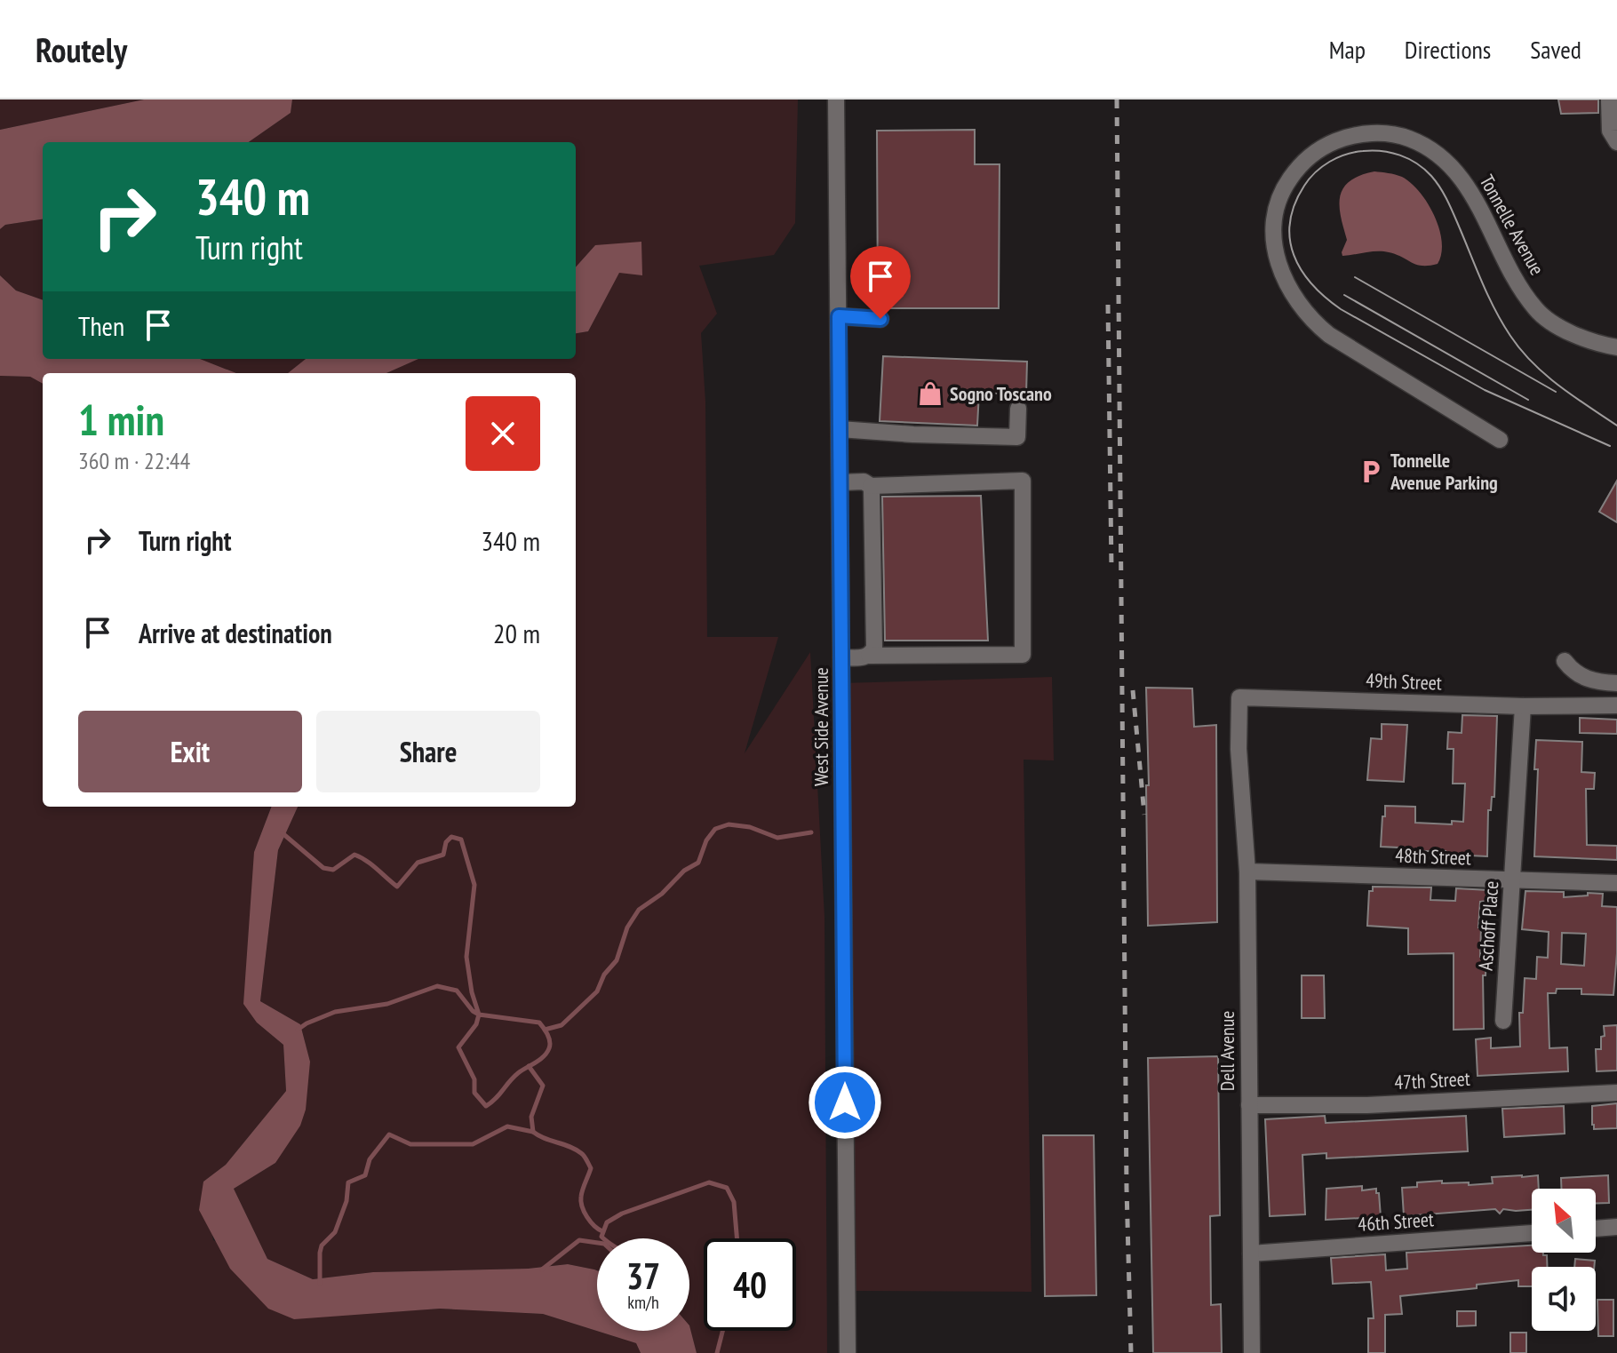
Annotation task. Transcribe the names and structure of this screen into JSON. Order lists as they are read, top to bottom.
{
  "streets": {
    "street": [
      "Tonnelle Avenue",
      "49th Street",
      "West Side Avenue",
      "48th Street",
      "Aschoff Place",
      "Dell Avenue",
      "47th Street",
      "46th Street"
    ]
  },
  "crossings": [
    ["49th Street", "Aschoff Place"],
    ["49th Street", "Dell Avenue"],
    ["48th Street", "Aschoff Place"],
    ["48th Street", "Dell Avenue"],
    ["Dell Avenue", "47th Street"],
    ["Dell Avenue", "46th Street"]
  ],
  "places": {
    "shop": ["Sogno Toscano"],
    "parking": ["Tonnelle Avenue Parking"]
  },
  "north": "top left",
  "page": {
    "header": "Routely",
    "nav": ["Map", "Directions", "Saved"],
    "turn": ["340 m", "Turn right"],
    "then": "Then",
    "heading": ["1 min", "360 m · 22:44"],
    "list": [
      {
        "name": "Turn right",
        "value": "340 m"
      },
      {
        "name": "Arrive at destination",
        "value": "20 m"
      }
    ],
    "buttons": ["Exit", "Share"],
    "speed": "37 km/h",
    "limit": "40"
  }
}
